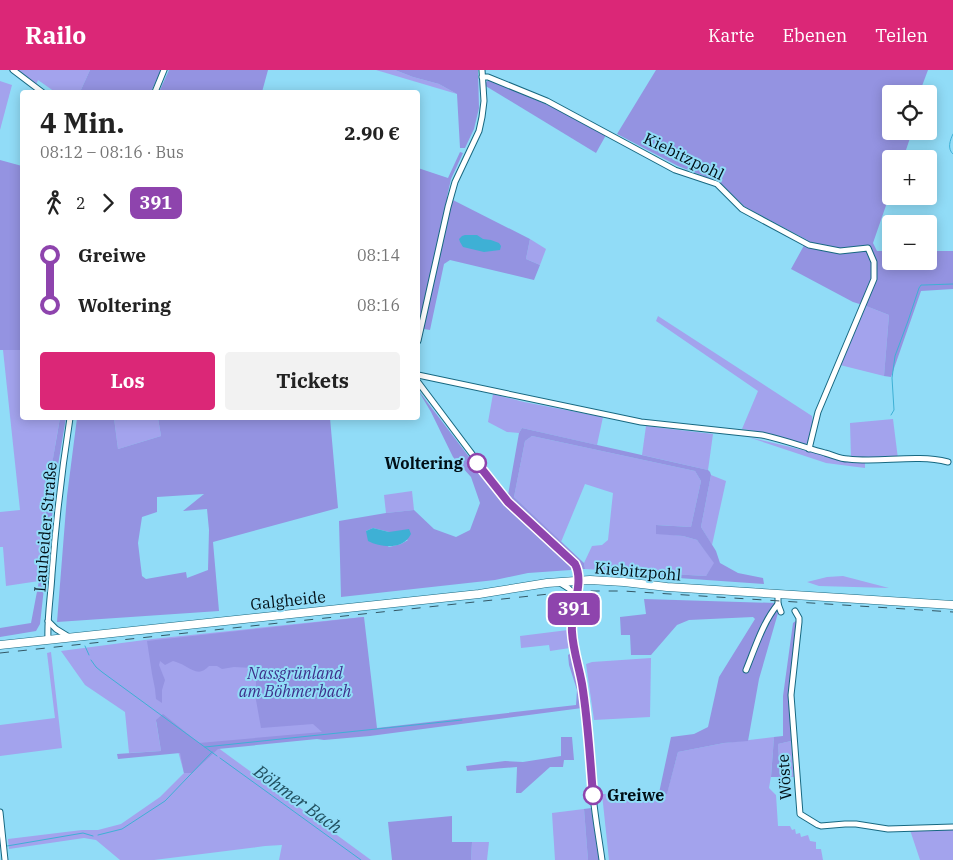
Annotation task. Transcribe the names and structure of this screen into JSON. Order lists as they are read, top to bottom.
{
  "streets": {
    "main road": ["Kiebitzpohl", "Galgheide"],
    "street": ["Lauheider Straße", "Wöste"]
  },
  "crossings": [
    ["Kiebitzpohl", "Galgheide"],
    ["Lauheider Straße", "Galgheide"]
  ],
  "water": ["Böhmer Bach"],
  "parks": ["Nassgrünland am Böhmerbach"],
  "places": ["Woltering", "Greiwe"],
  "lines": ["bus line 391"],
  "page": {
    "header": "Railo",
    "nav": ["Karte", "Ebenen", "Teilen"],
    "on_map": "391",
    "map_buttons": ["+", "−"],
    "heading": ["4 Min.", "08:12 – 08:16 · Bus", "2.90 €"],
    "legs": ["2", "391"],
    "list": [
      {
        "name": "Greiwe",
        "value": "08:14"
      },
      {
        "name": "Woltering",
        "value": "08:16"
      }
    ],
    "buttons": ["Los", "Tickets"]
  }
}
